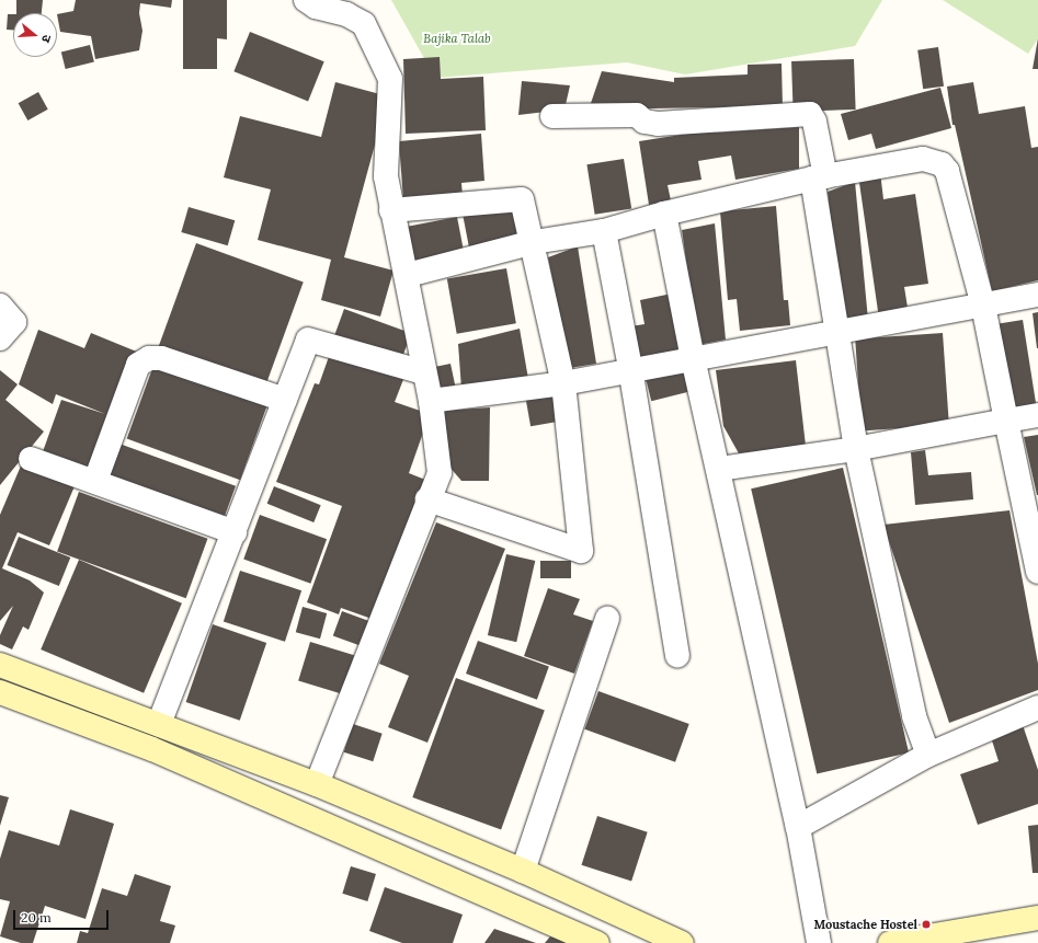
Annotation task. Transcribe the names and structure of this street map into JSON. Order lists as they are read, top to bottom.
{
  "parks": ["Bajika Talab"],
  "places": ["Moustache Hostel"],
  "scale_bar": "20 m",
  "north": "right"
}
